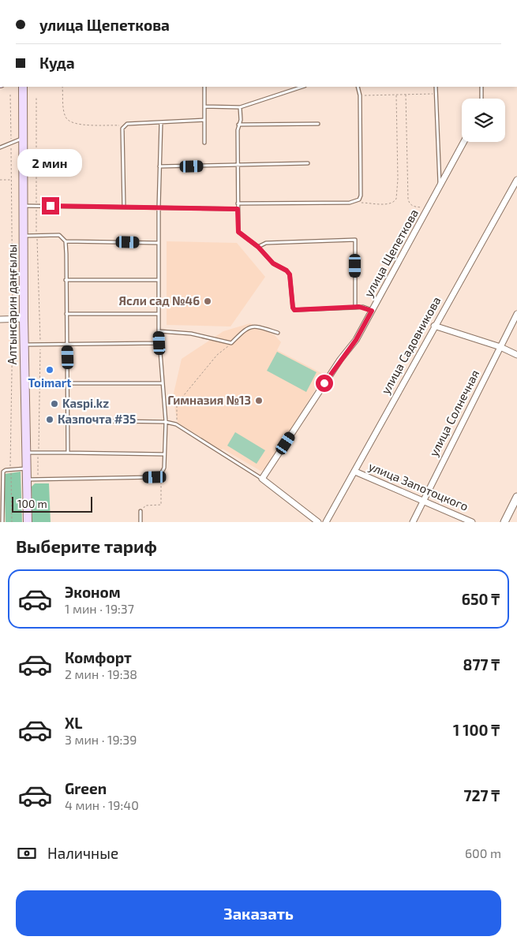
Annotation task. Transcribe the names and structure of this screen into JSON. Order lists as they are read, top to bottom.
{
  "streets": {
    "main road": ["Алтынсарин даңғылы"],
    "street": [
      "улица Щепеткова",
      "улица Садовникова",
      "улица Солнечная",
      "улица Запотоцкого"
    ]
  },
  "crossings": [
    ["улица Садовникова", "улица Запотоцкого"],
    ["улица Солнечная", "улица Запотоцкого"]
  ],
  "places": [
    "Ясли сад №46",
    "Toimart",
    "Гимназия №13",
    "Kaspi.kz",
    "Казпочта #35"
  ],
  "scale_bar": "100 m",
  "page": {
    "banner": ["улица Щепеткова", "Куда"],
    "bubble": "2 мин",
    "scale": "100 m",
    "heading": "Выберите тариф",
    "list": [
      {
        "name": "Эконом",
        "note": "1 мин · 19:37",
        "value": "650 ₸"
      },
      {
        "name": "Комфорт",
        "note": "2 мин · 19:38",
        "value": "877 ₸"
      },
      {
        "name": "XL",
        "note": "3 мин · 19:39",
        "value": "1 100 ₸"
      },
      {
        "name": "Green",
        "note": "4 мин · 19:40",
        "value": "727 ₸"
      }
    ],
    "pay": ["Наличные", "600 m"],
    "buttons": "Заказать"
  }
}
